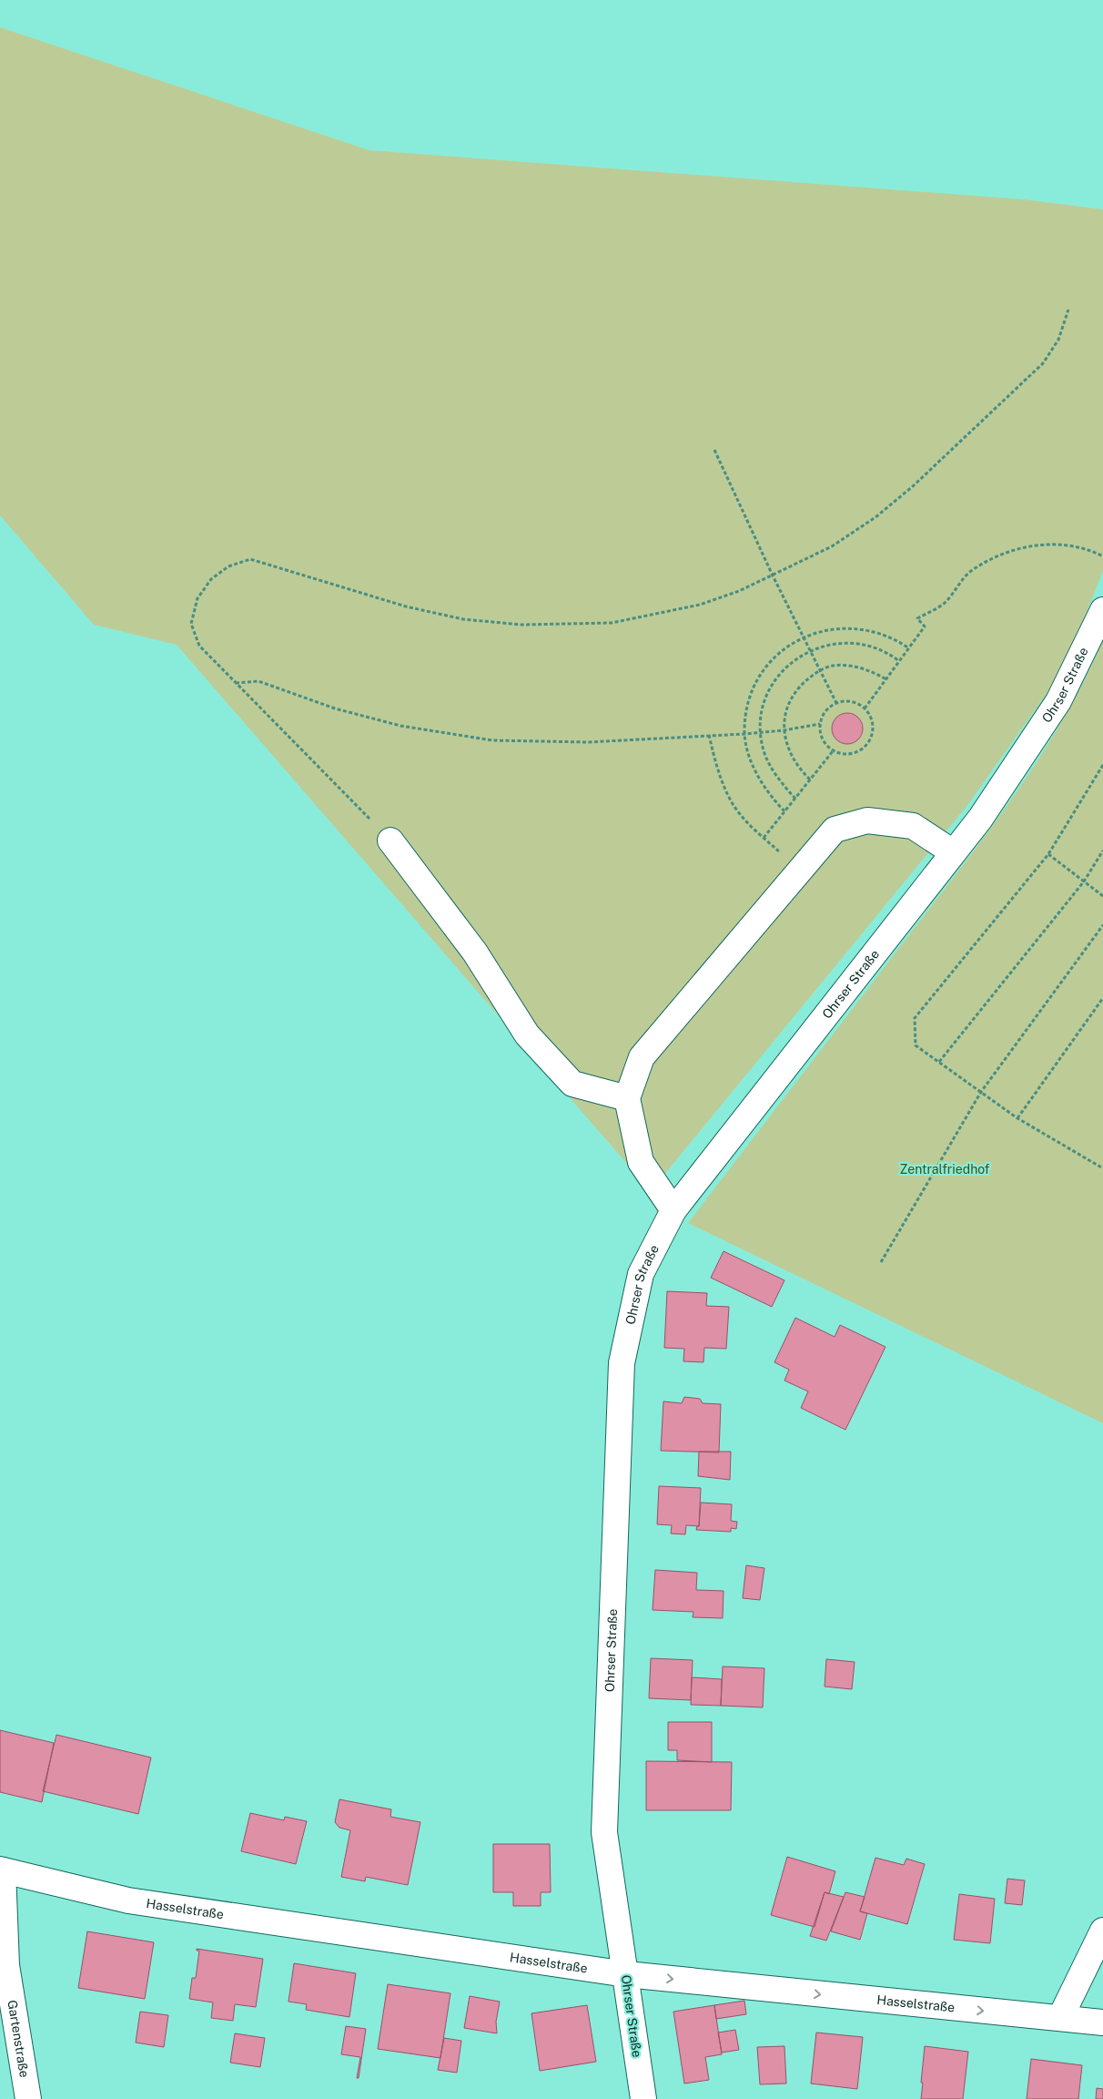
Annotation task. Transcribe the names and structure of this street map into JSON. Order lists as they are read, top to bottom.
{
  "streets": {
    "street": ["Ohrser Straße", "Hasselstraße", "Gartenstraße"]
  },
  "crossings": [
    ["Ohrser Straße", "Hasselstraße"],
    ["Hasselstraße", "Gartenstraße"]
  ],
  "one_way": ["Hasselstraße"],
  "parks": ["Zentralfriedhof"]
}
